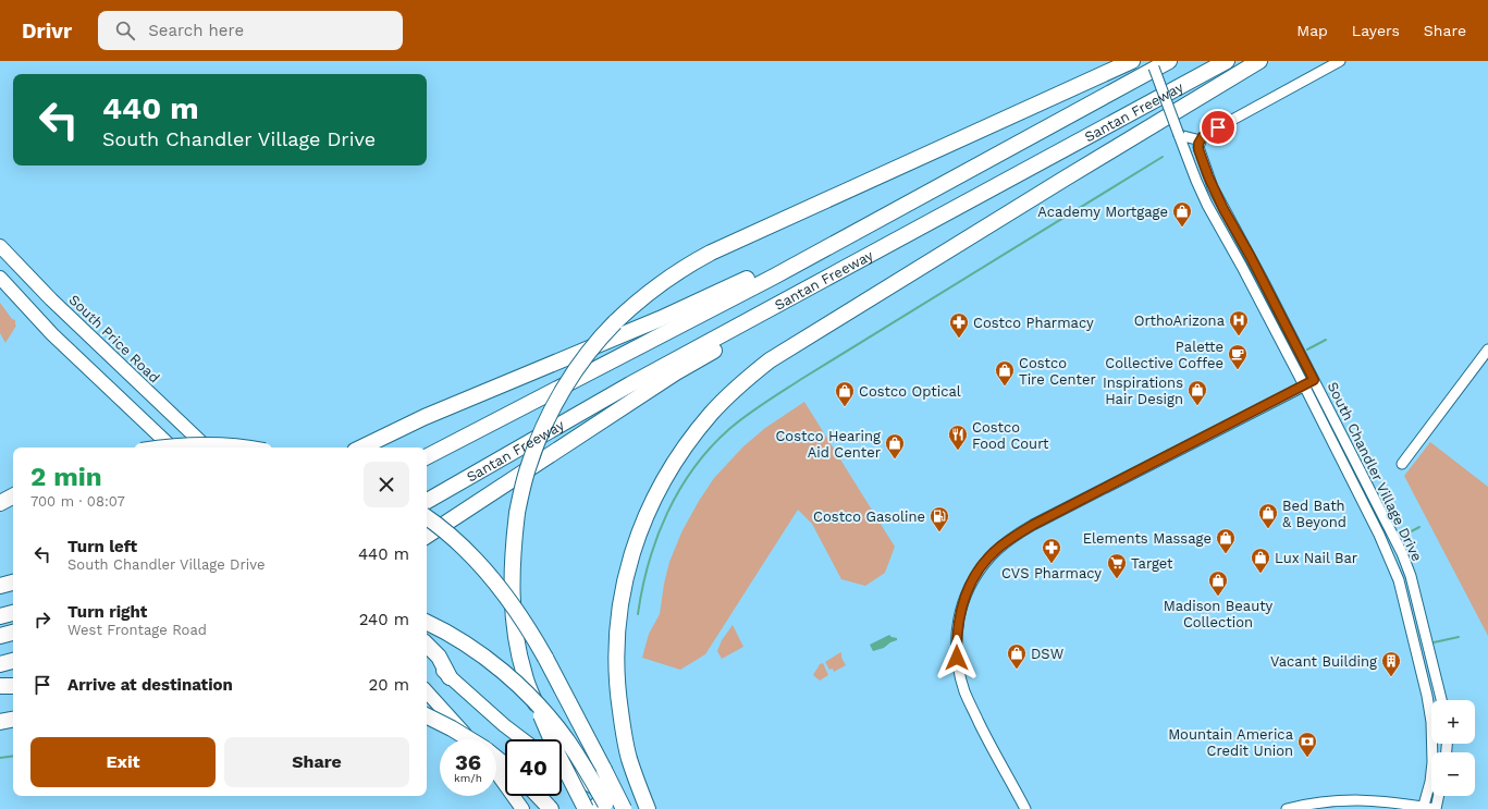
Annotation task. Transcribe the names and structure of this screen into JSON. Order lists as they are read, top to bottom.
{
  "streets": {
    "highway": ["Santan Freeway"],
    "main road": ["South Price Road"],
    "street": ["South Chandler Village Drive"]
  },
  "places": {
    "shop": [
      "Academy Mortgage",
      "Costco Tire Center",
      "Inspirations Hair Design",
      "Costco Optical",
      "Costco Hearing Aid Center",
      "Bed Bath & Beyond",
      "Elements Massage",
      "Lux Nail Bar",
      "Madison Beauty Collection",
      "DSW"
    ],
    "hospital": ["OrthoArizona"],
    "pharmacy": ["Costco Pharmacy", "CVS Pharmacy"],
    "cafe": ["Palette Collective Coffee"],
    "restaurant": ["Costco Food Court"],
    "fuel station": ["Costco Gasoline"],
    "supermarket": ["Target"],
    "building": ["Vacant Building"],
    "bank": ["Mountain America Credit Union"]
  },
  "page": {
    "header": "Drivr",
    "search": "Search here",
    "nav": ["Map", "Layers", "Share"],
    "turn": ["440 m", "South Chandler Village Drive"],
    "heading": ["2 min", "700 m · 08:07"],
    "list": [
      {
        "name": "Turn left",
        "note": "South Chandler Village Drive",
        "value": "440 m"
      },
      {
        "name": "Turn right",
        "note": "West Frontage Road",
        "value": "240 m"
      },
      {
        "name": "Arrive at destination",
        "value": "20 m"
      }
    ],
    "map_buttons": ["+", "−"],
    "buttons": ["Exit", "Share"],
    "speed": "36 km/h",
    "limit": "40"
  }
}
